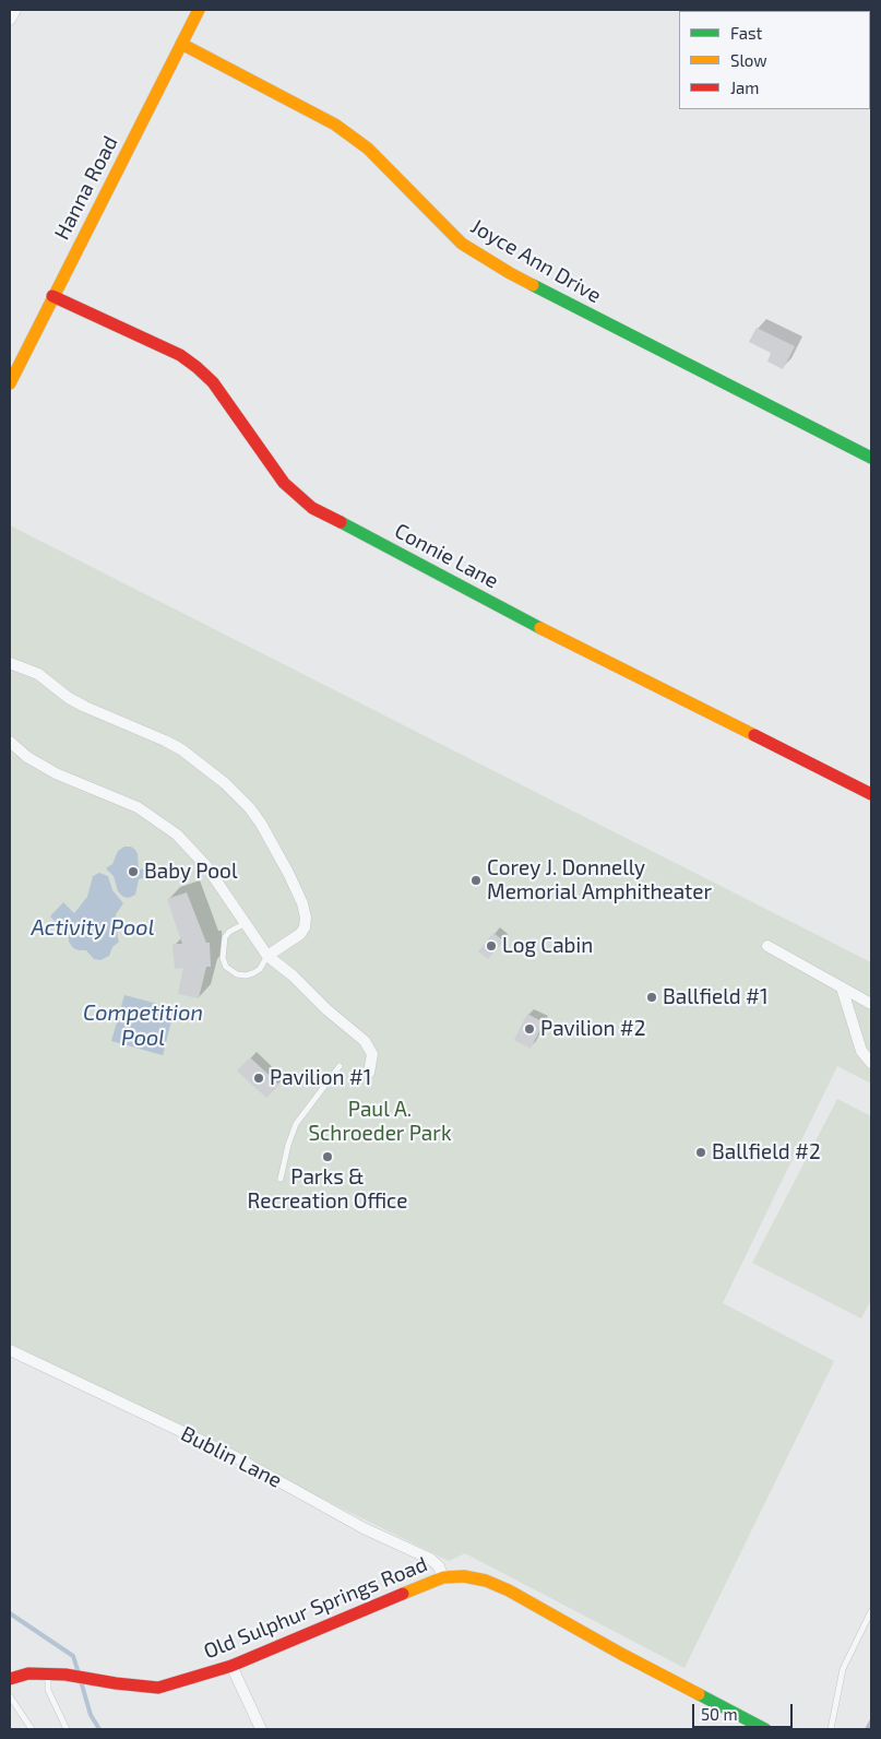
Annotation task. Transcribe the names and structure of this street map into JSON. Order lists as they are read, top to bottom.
{
  "streets": {
    "street": [
      "Hanna Road",
      "Joyce Ann Drive",
      "Connie Lane",
      "Bublin Lane",
      "Old Sulphur Springs Road"
    ]
  },
  "crossings": [
    ["Hanna Road", "Joyce Ann Drive"],
    ["Hanna Road", "Connie Lane"],
    ["Bublin Lane", "Old Sulphur Springs Road"]
  ],
  "water": ["Activity Pool", "Competition Pool"],
  "parks": ["Paul A. Schroeder Park"],
  "places": [
    "Baby Pool",
    "Corey J. Donnelly Memorial Amphitheater",
    "Log Cabin",
    "Ballfield #1",
    "Pavilion #2",
    "Pavilion #1",
    "Ballfield #2",
    "Parks & Recreation Office"
  ],
  "legend": ["Fast", "Slow", "Jam"],
  "scale_bar": "50 m"
}
